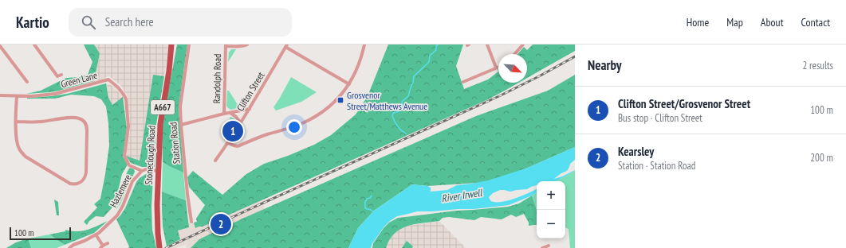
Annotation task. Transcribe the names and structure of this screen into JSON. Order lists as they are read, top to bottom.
{
  "streets": {
    "main road": ["A667", "Stoneclough Road"],
    "street": [
      "Randolph Road",
      "Green Lane",
      "Clifton Street",
      "Station Road",
      "Hazlemere"
    ]
  },
  "crossings": [
    ["Green Lane", "Hazlemere"],
    ["Stoneclough Road", "Hazlemere"]
  ],
  "water": ["River Irwell"],
  "places": {
    "transit": ["Grosvenor Street/Matthews Avenue"]
  },
  "scale_bar": "100 m",
  "north": "bottom right",
  "page": {
    "header": "Kartio",
    "search": "Search here",
    "nav": [
      "Home",
      "Map",
      "About",
      "Contact"
    ],
    "heading": ["Nearby", "2 results"],
    "list": [
      {
        "mark": "1",
        "name": "Clifton Street/Grosvenor Street",
        "note": "Bus stop · Clifton Street",
        "value": "100 m"
      },
      {
        "mark": "2",
        "name": "Kearsley",
        "note": "Station · Station Road",
        "value": "200 m"
      }
    ],
    "pins": ["1", "2"],
    "map_buttons": ["+", "−"],
    "scale": "100 m"
  }
}
